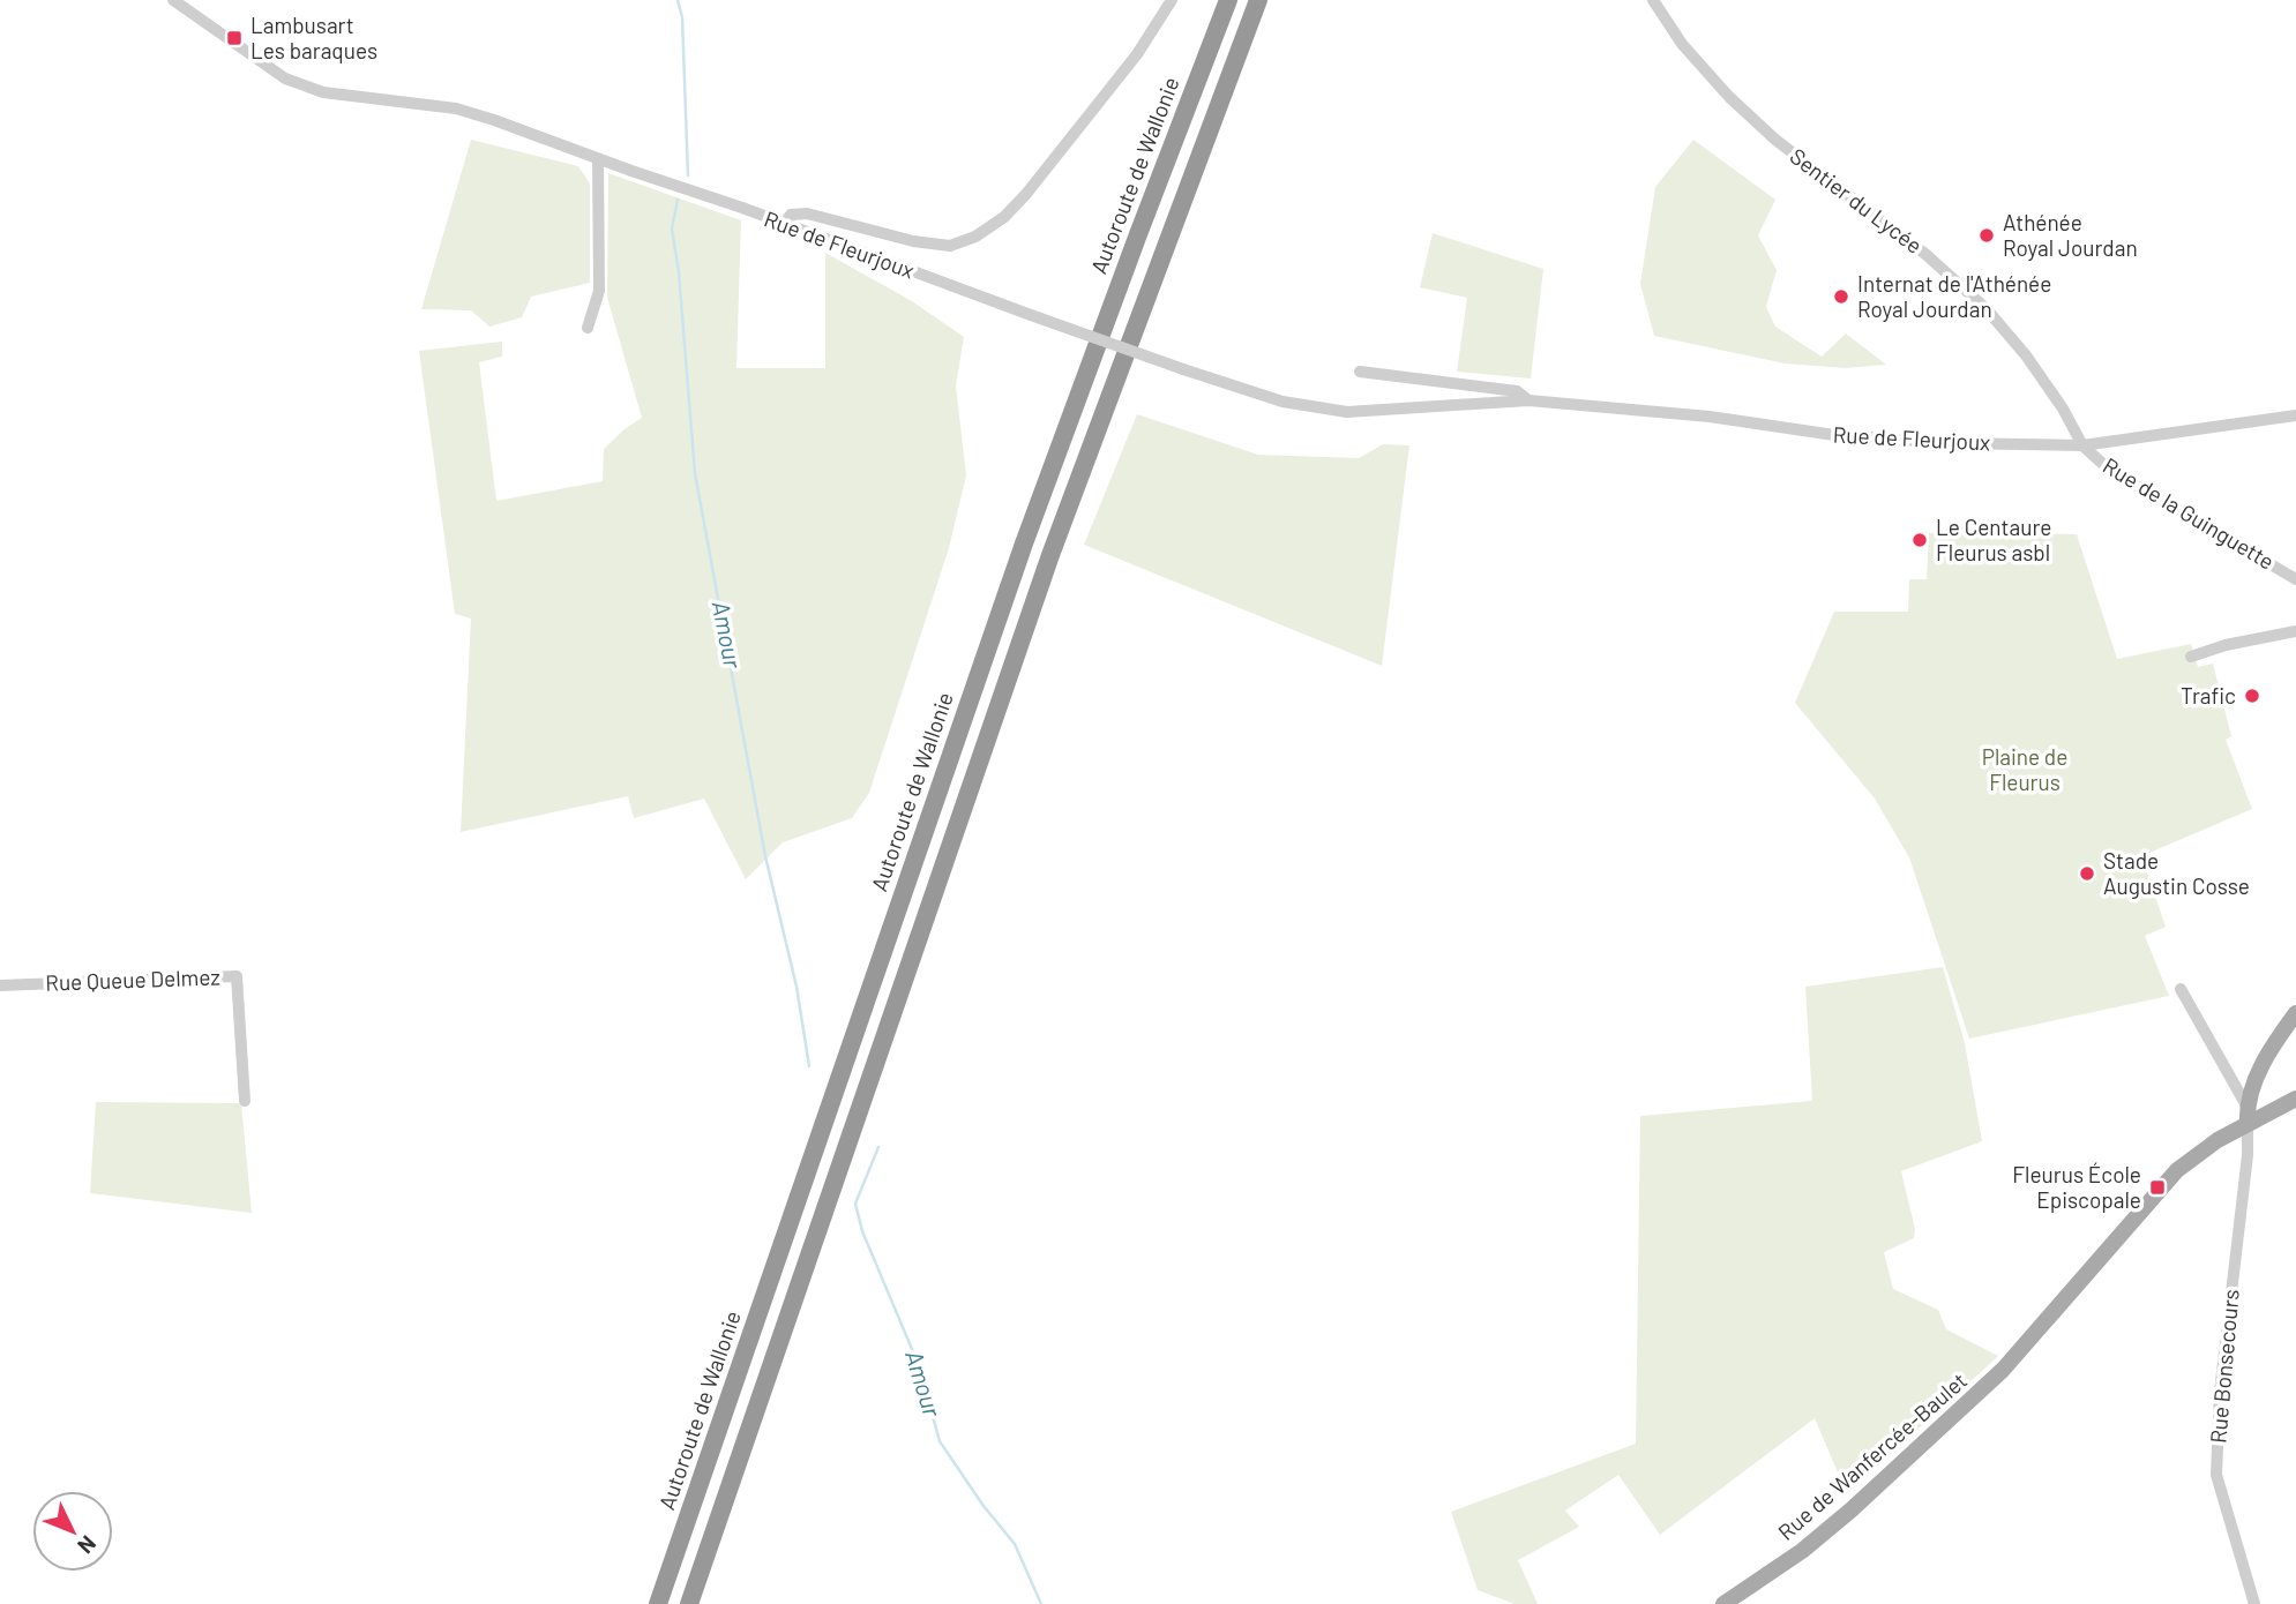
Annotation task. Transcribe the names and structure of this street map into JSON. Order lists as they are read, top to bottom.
{
  "streets": {
    "highway": ["Autoroute de Wallonie"],
    "main road": ["Rue de Wanfercée-Baulet"],
    "street": [
      "Sentier du Lycée",
      "Rue de Fleurjoux",
      "Rue de la Guinguette",
      "Rue Queue Delmez",
      "Rue Bonsecours"
    ]
  },
  "crossings": [
    ["Sentier du Lycée", "Rue de Fleurjoux"],
    ["Sentier du Lycée", "Rue de la Guinguette"],
    ["Rue de Fleurjoux", "Rue de la Guinguette"],
    ["Rue Bonsecours", "Rue de Wanfercée-Baulet"]
  ],
  "water": ["Amour"],
  "parks": ["Plaine de Fleurus"],
  "places": {
    "transit": ["Lambusart Les baraques", "Fleurus École Episcopale"],
    "other": [
      "Athénée Royal Jourdan",
      "Internat de l'Athénée Royal Jourdan",
      "Le Centaure Fleurus asbl",
      "Trafic",
      "Stade Augustin Cosse"
    ]
  },
  "north": "bottom right"
}
